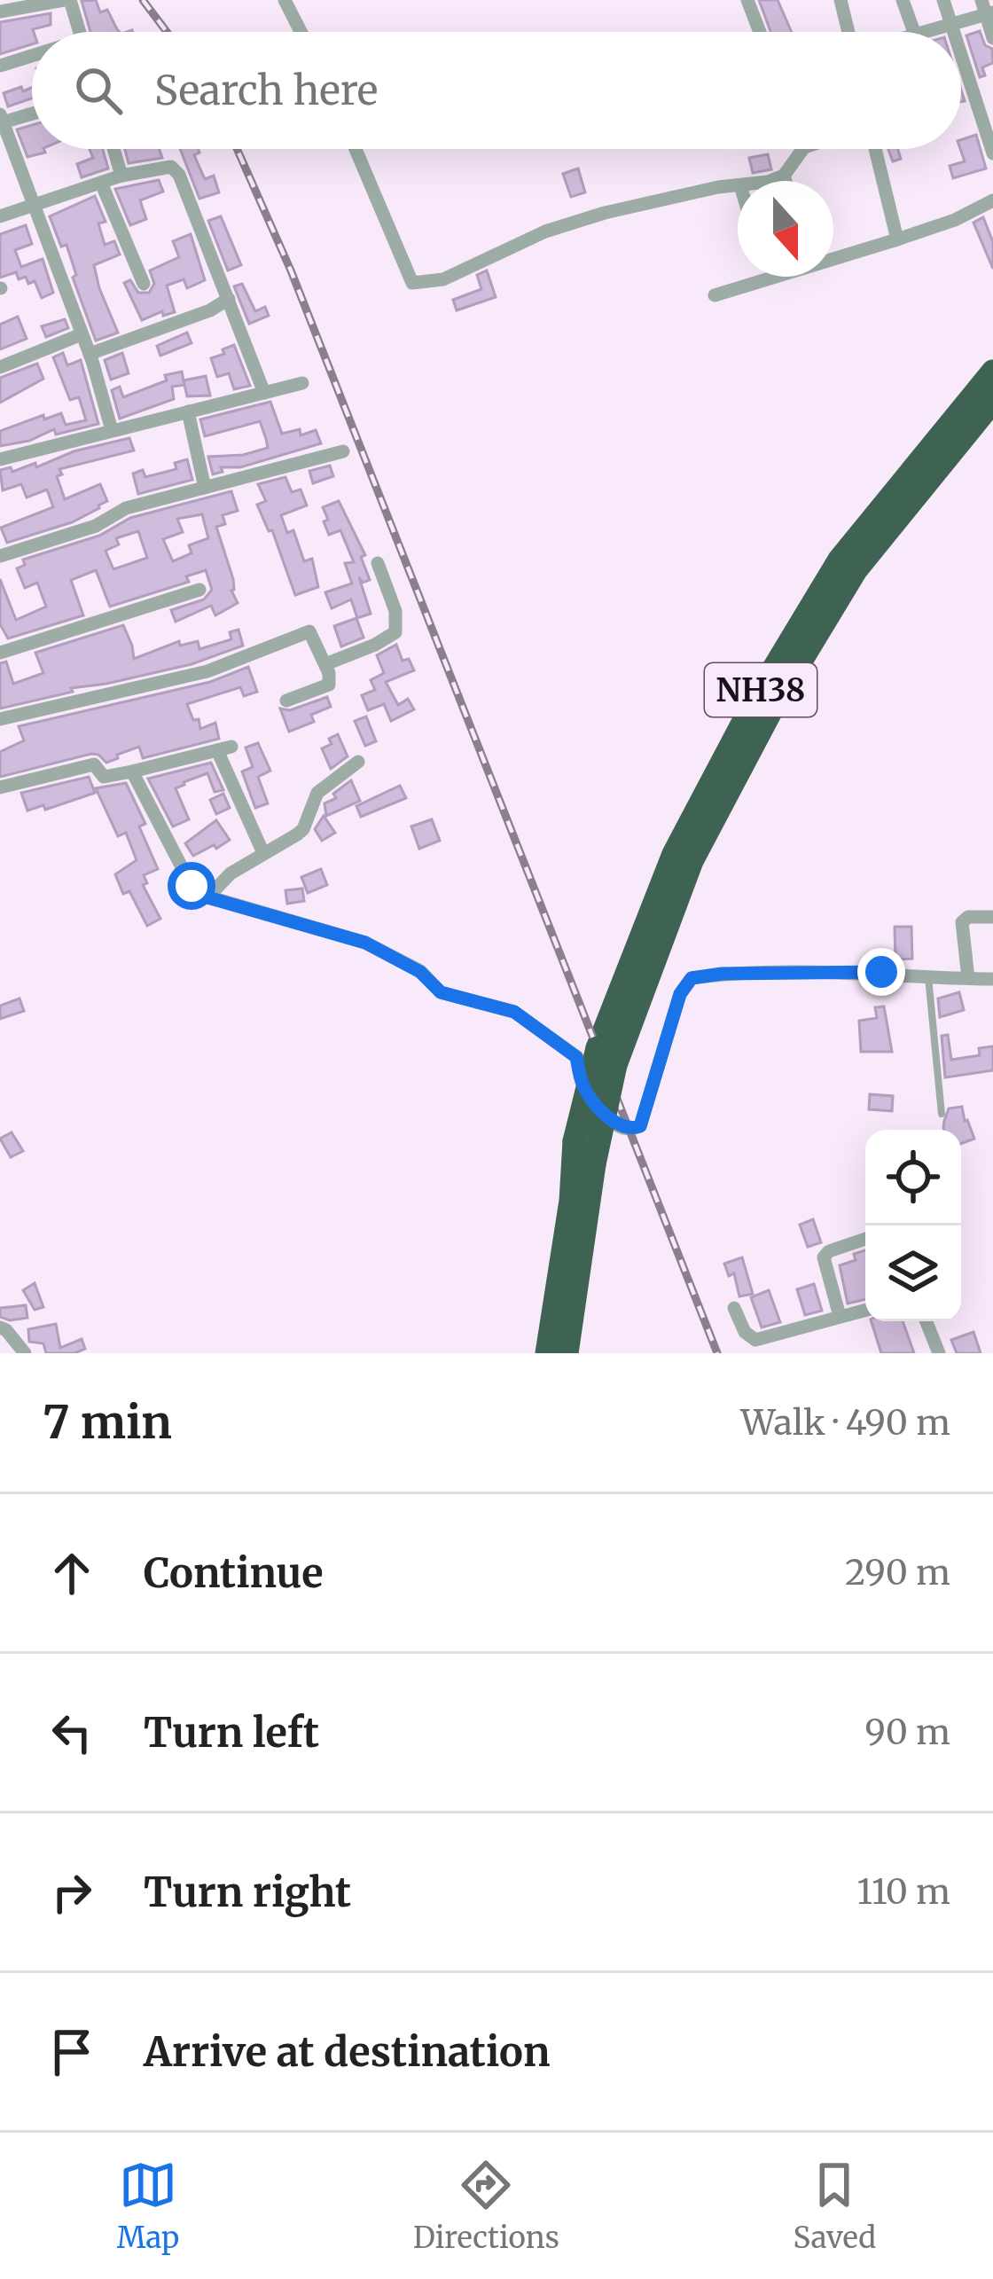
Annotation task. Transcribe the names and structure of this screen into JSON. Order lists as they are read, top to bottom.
{
  "streets": {
    "highway": ["NH38"]
  },
  "north": "bottom",
  "page": {
    "search": "Search here",
    "heading": ["7 min", "Walk · 490 m"],
    "list": [
      ["Continue", "290 m"],
      ["Turn left", "90 m"],
      ["Turn right", "110 m"],
      "Arrive at destination"
    ],
    "nav": ["Map", "Directions", "Saved"]
  }
}
